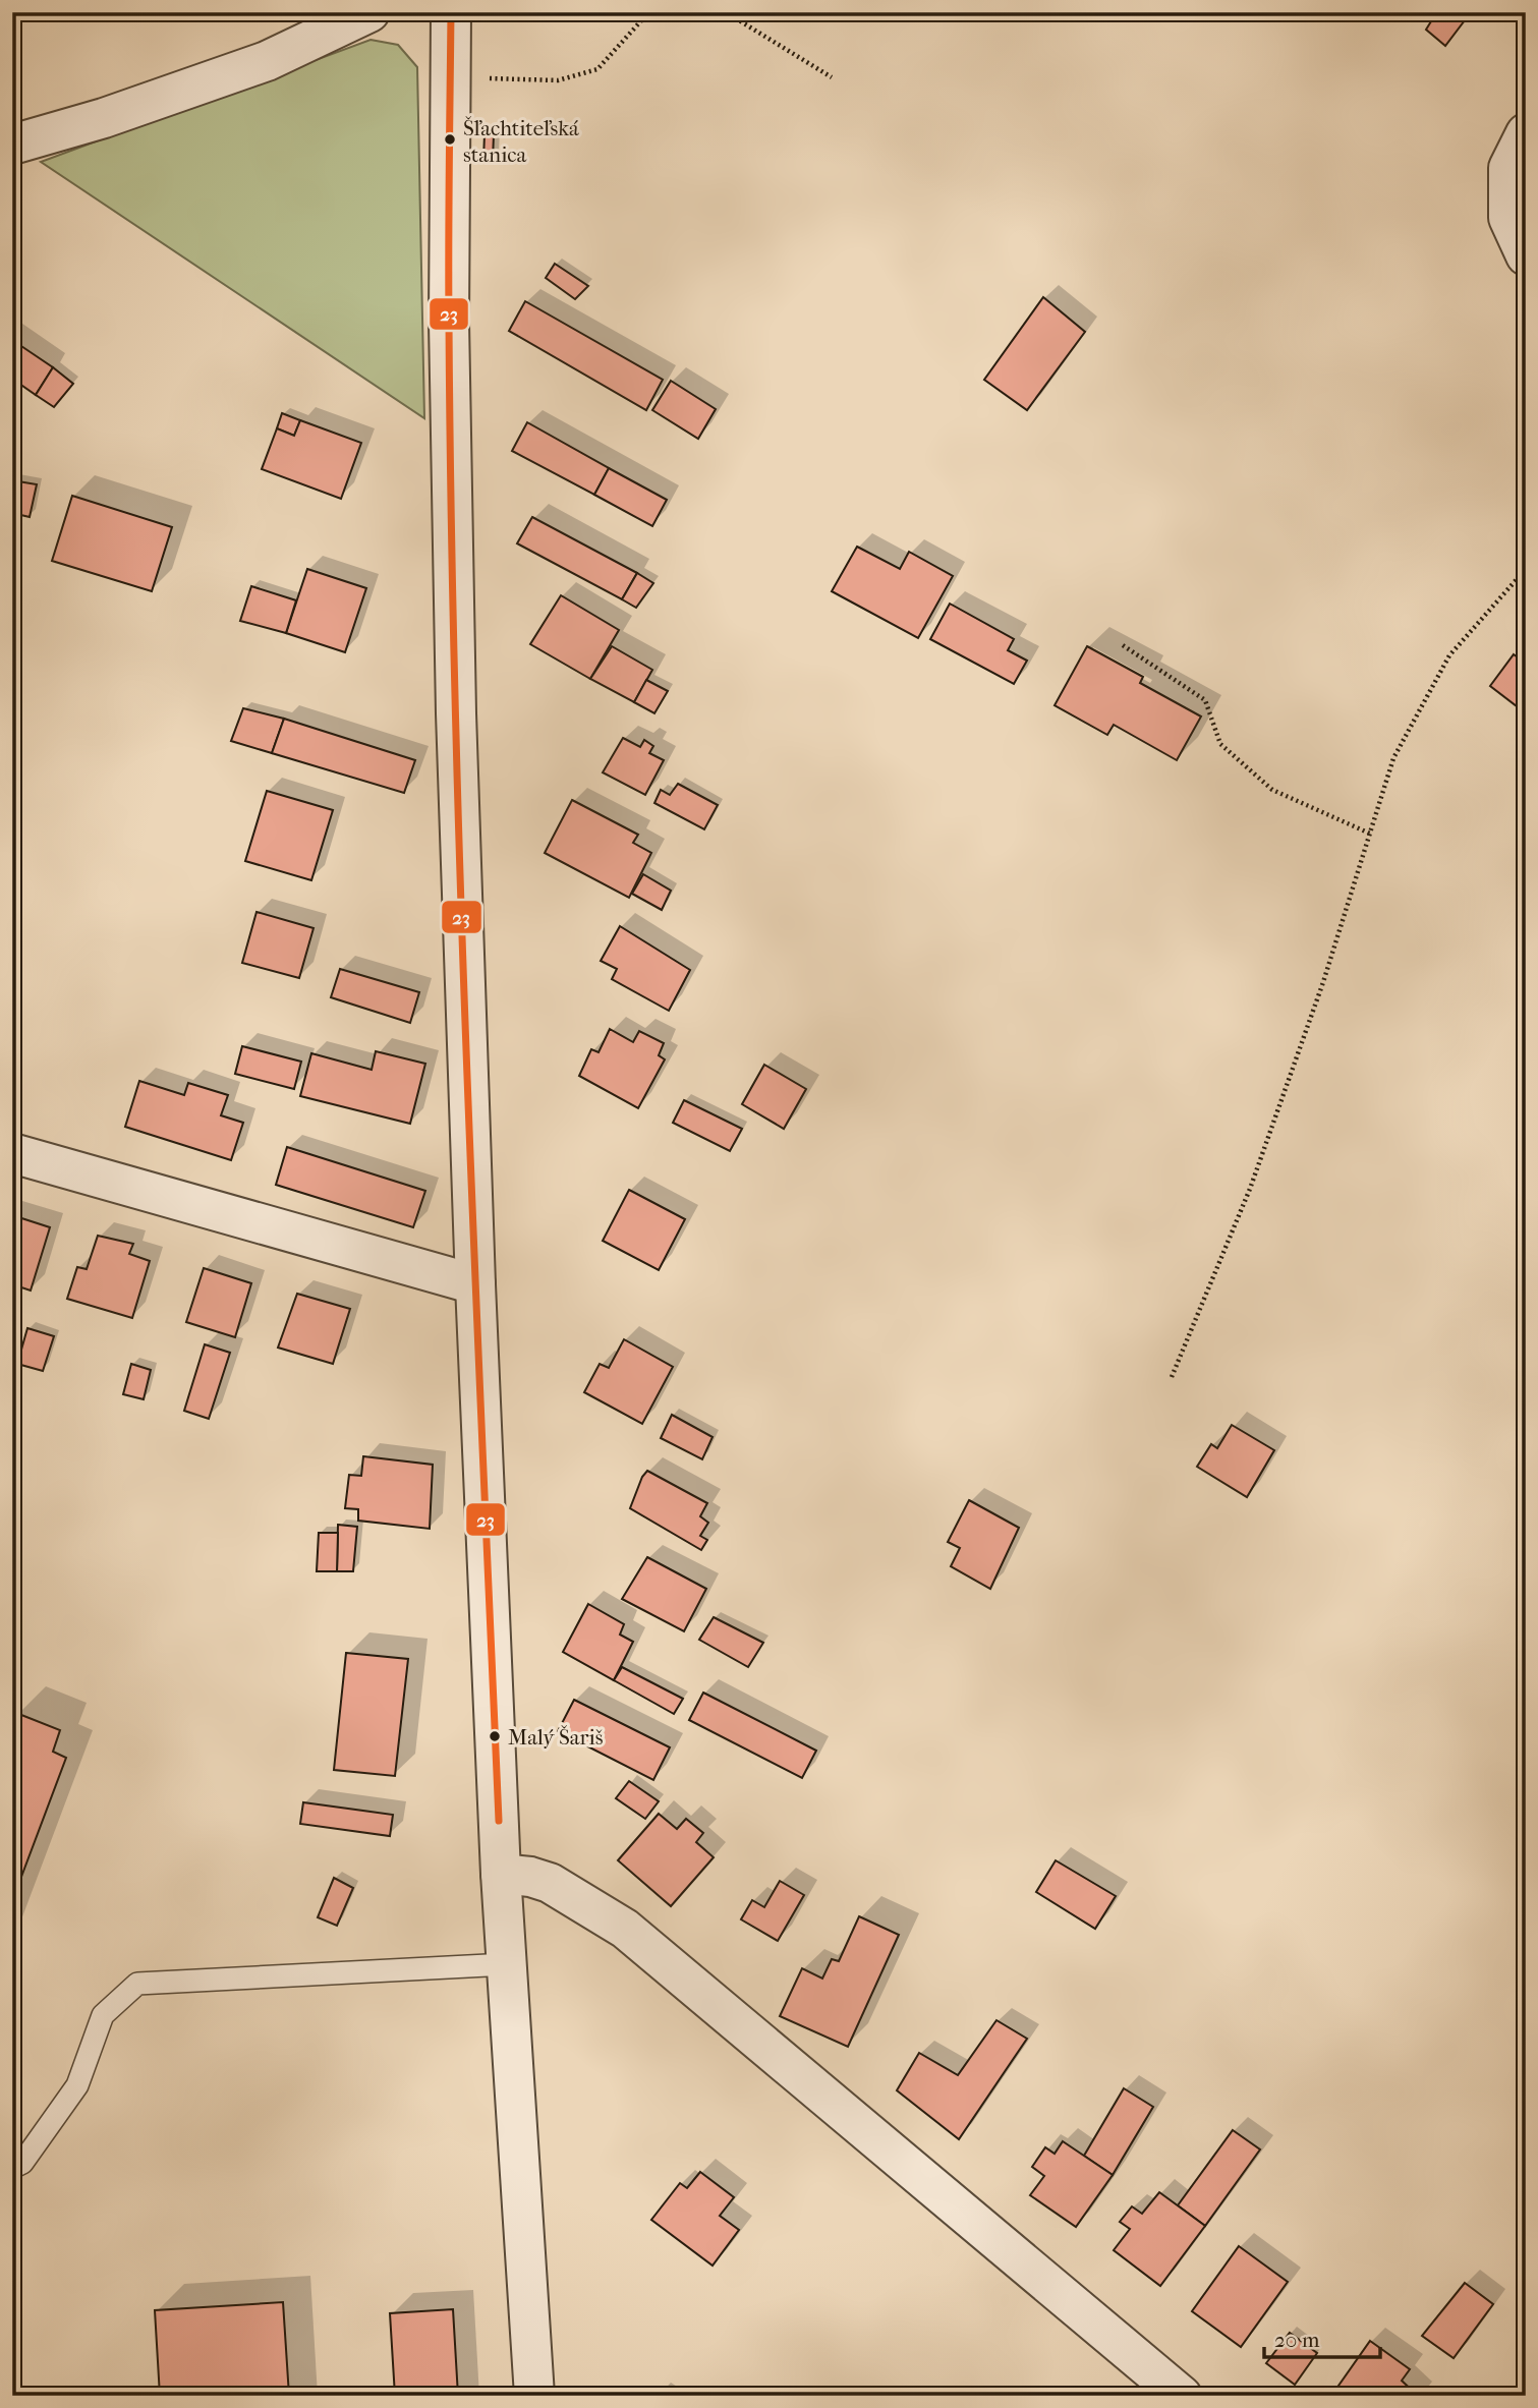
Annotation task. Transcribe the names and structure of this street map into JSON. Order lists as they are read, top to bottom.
{
  "places": ["Šľachtiteľská stanica", "Malý Šariš"],
  "lines": ["transit line 23"],
  "scale_bar": "20 m"
}
